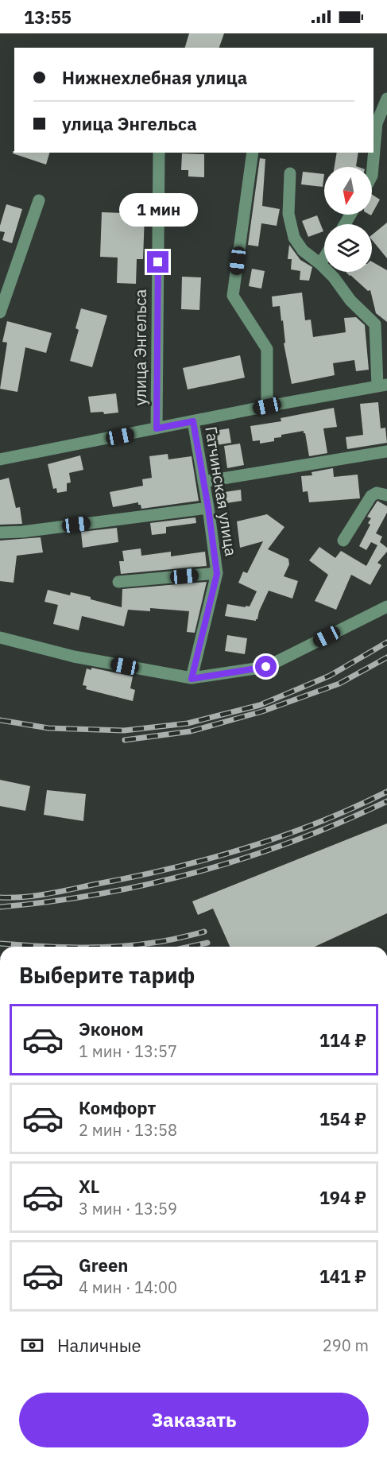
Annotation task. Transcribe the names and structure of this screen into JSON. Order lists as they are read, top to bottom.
{
  "streets": {
    "street": ["улица Энгельса", "Гатчинская улица"]
  },
  "north": "bottom",
  "page": {
    "status": "13:55",
    "banner": ["Нижнехлебная улица", "улица Энгельса"],
    "bubble": "1 мин",
    "heading": "Выберите тариф",
    "list": [
      {
        "name": "Эконом",
        "note": "1 мин · 13:57",
        "value": "114 ₽"
      },
      {
        "name": "Комфорт",
        "note": "2 мин · 13:58",
        "value": "154 ₽"
      },
      {
        "name": "XL",
        "note": "3 мин · 13:59",
        "value": "194 ₽"
      },
      {
        "name": "Green",
        "note": "4 мин · 14:00",
        "value": "141 ₽"
      }
    ],
    "pay": ["Наличные", "290 m"],
    "buttons": "Заказать"
  }
}
